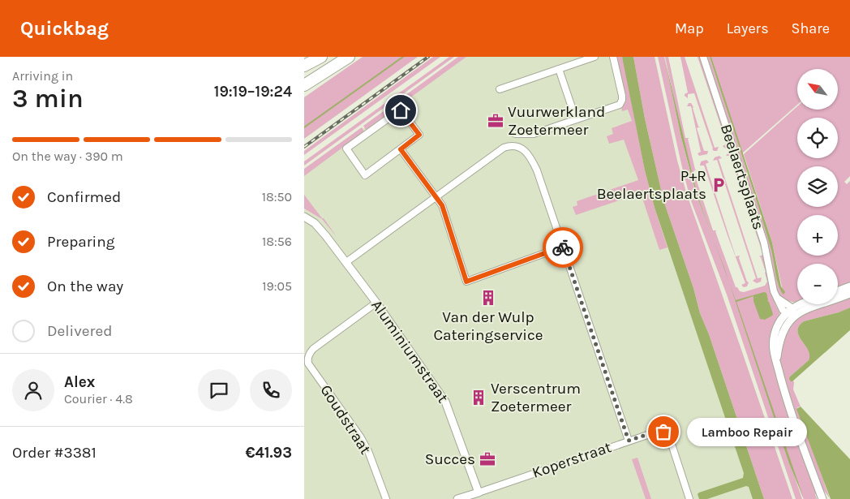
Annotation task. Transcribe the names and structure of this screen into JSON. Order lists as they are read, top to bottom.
{
  "streets": {
    "street": [
      "Beelaertsplaats",
      "Aluminiumstraat",
      "Goudstraat",
      "Koperstraat"
    ]
  },
  "crossings": [
    ["Aluminiumstraat", "Goudstraat"],
    ["Aluminiumstraat", "Koperstraat"]
  ],
  "places": {
    "office": ["Vuurwerkland Zoetermeer", "Succes"],
    "parking": ["P+R Beelaertsplaats"],
    "building": ["Van der Wulp Cateringservice", "Verscentrum Zoetermeer"],
    "other": ["Lamboo Repair"]
  },
  "north": "top left",
  "page": {
    "header": "Quickbag",
    "nav": ["Map", "Layers", "Share"],
    "heading": ["3 min", "Arriving in", "19:19–19:24"],
    "panel": [
      "Alex",
      "Courier · 4.8",
      "Order #3381",
      "€41.93"
    ],
    "map_buttons": ["+", "−"],
    "bar": "On the way · 390 m",
    "list": [
      ["Confirmed", "18:50"],
      ["Preparing", "18:56"],
      ["On the way", "19:05"],
      "Delivered"
    ],
    "bubble": "Lamboo Repair"
  }
}
